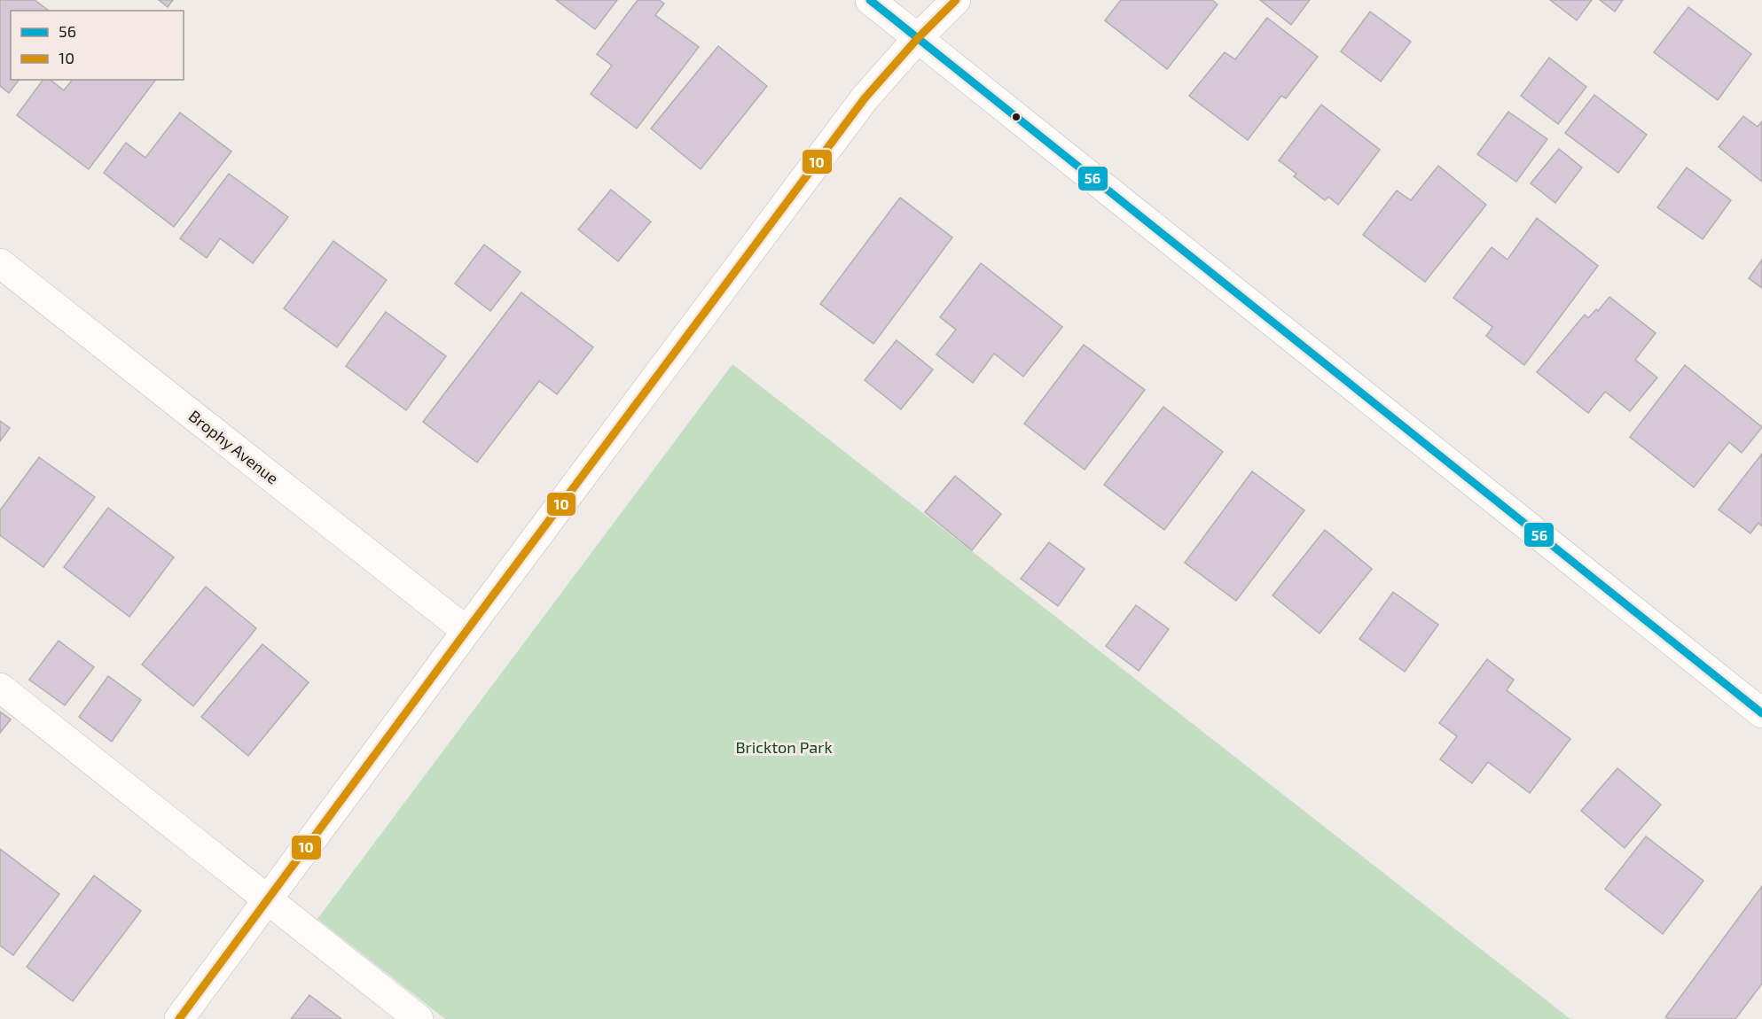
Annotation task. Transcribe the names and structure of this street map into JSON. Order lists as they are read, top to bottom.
{
  "streets": {
    "street": ["Brophy Avenue"]
  },
  "parks": ["Brickton Park"],
  "lines": ["transit line 56", "transit line 10"],
  "legend": ["56", "10"]
}
